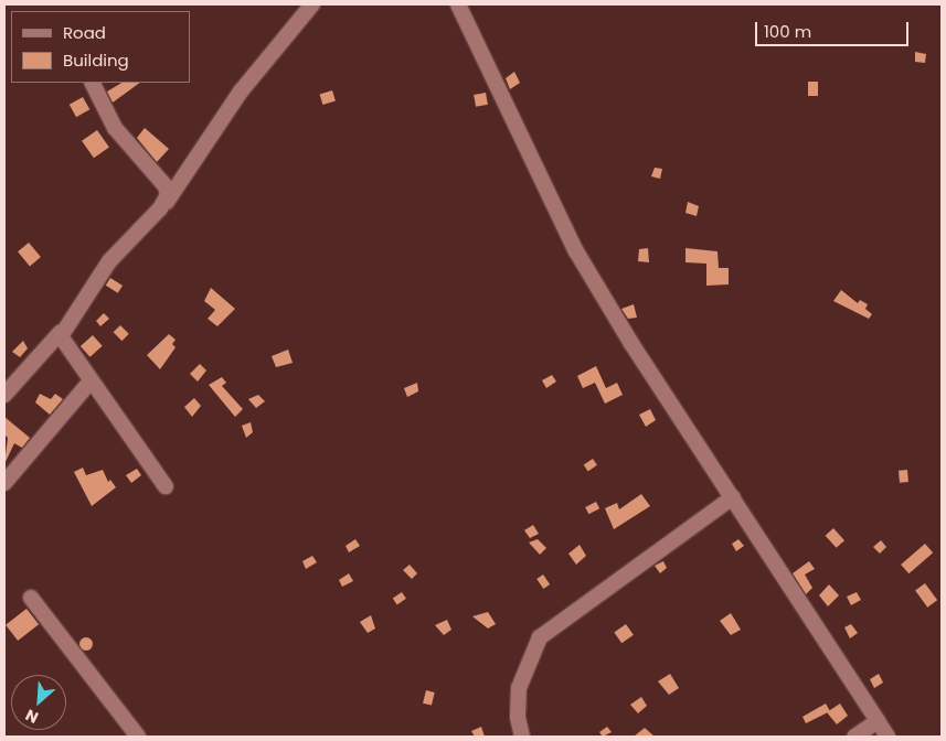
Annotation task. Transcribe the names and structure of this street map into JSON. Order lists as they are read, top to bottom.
{
  "legend": ["Road", "Building"],
  "scale_bar": "100 m",
  "north": "bottom left"
}
